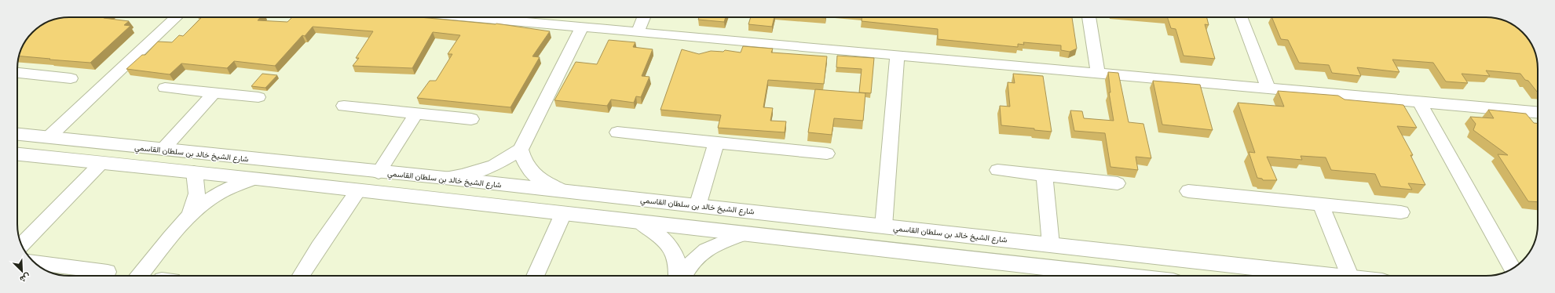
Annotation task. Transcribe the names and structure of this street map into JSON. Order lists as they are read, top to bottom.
{
  "streets": {
    "main road": ["شارع الشيخ خالد بن سلطان القاسمي"]
  },
  "north": "bottom right"
}
